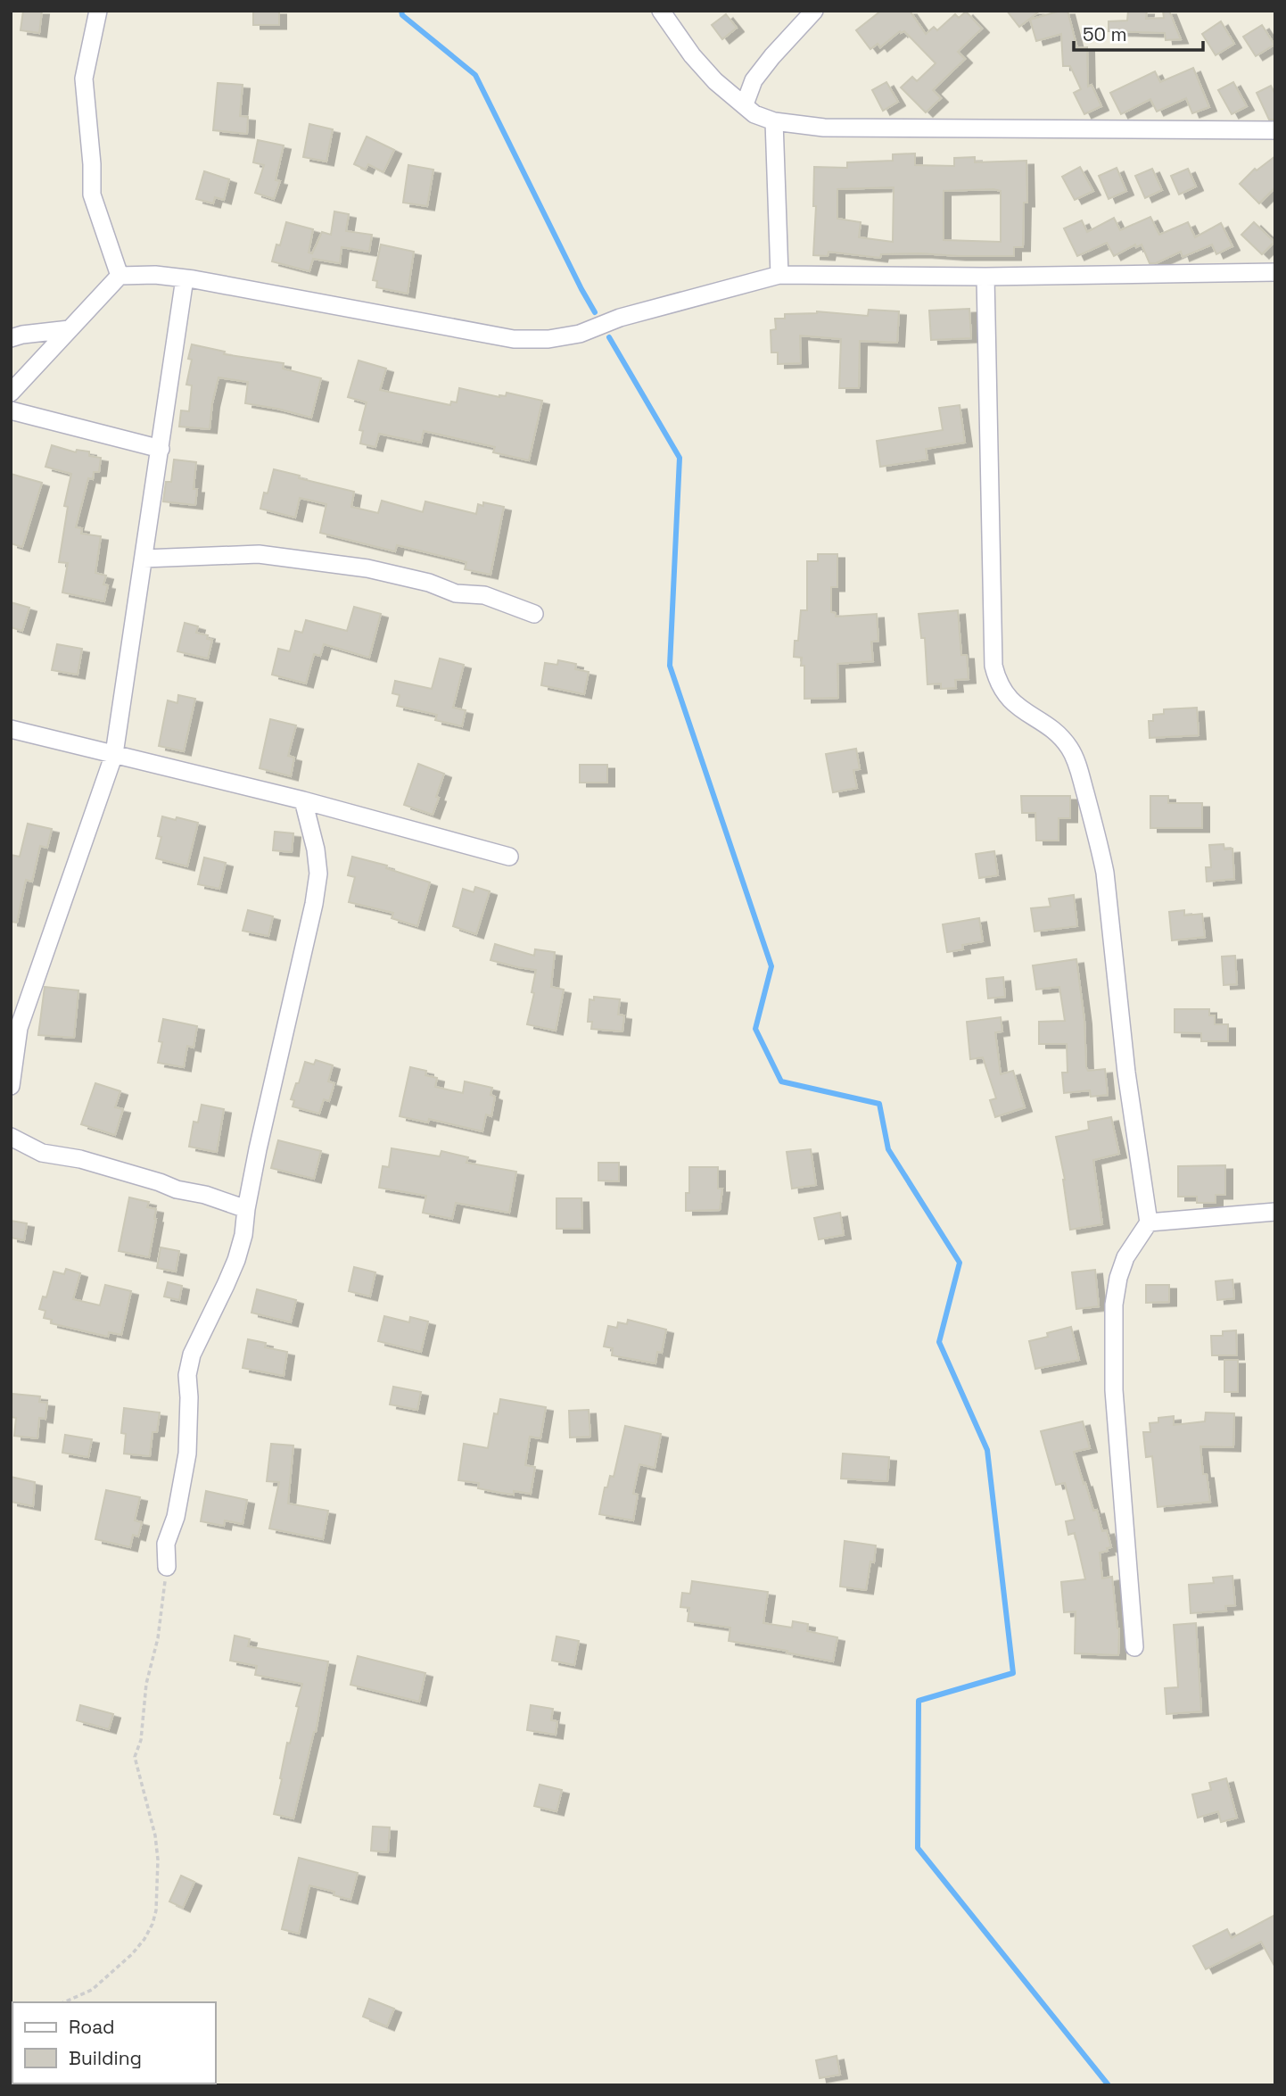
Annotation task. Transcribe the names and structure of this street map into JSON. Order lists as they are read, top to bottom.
{
  "legend": ["Road", "Building"],
  "scale_bar": "50 m"
}
